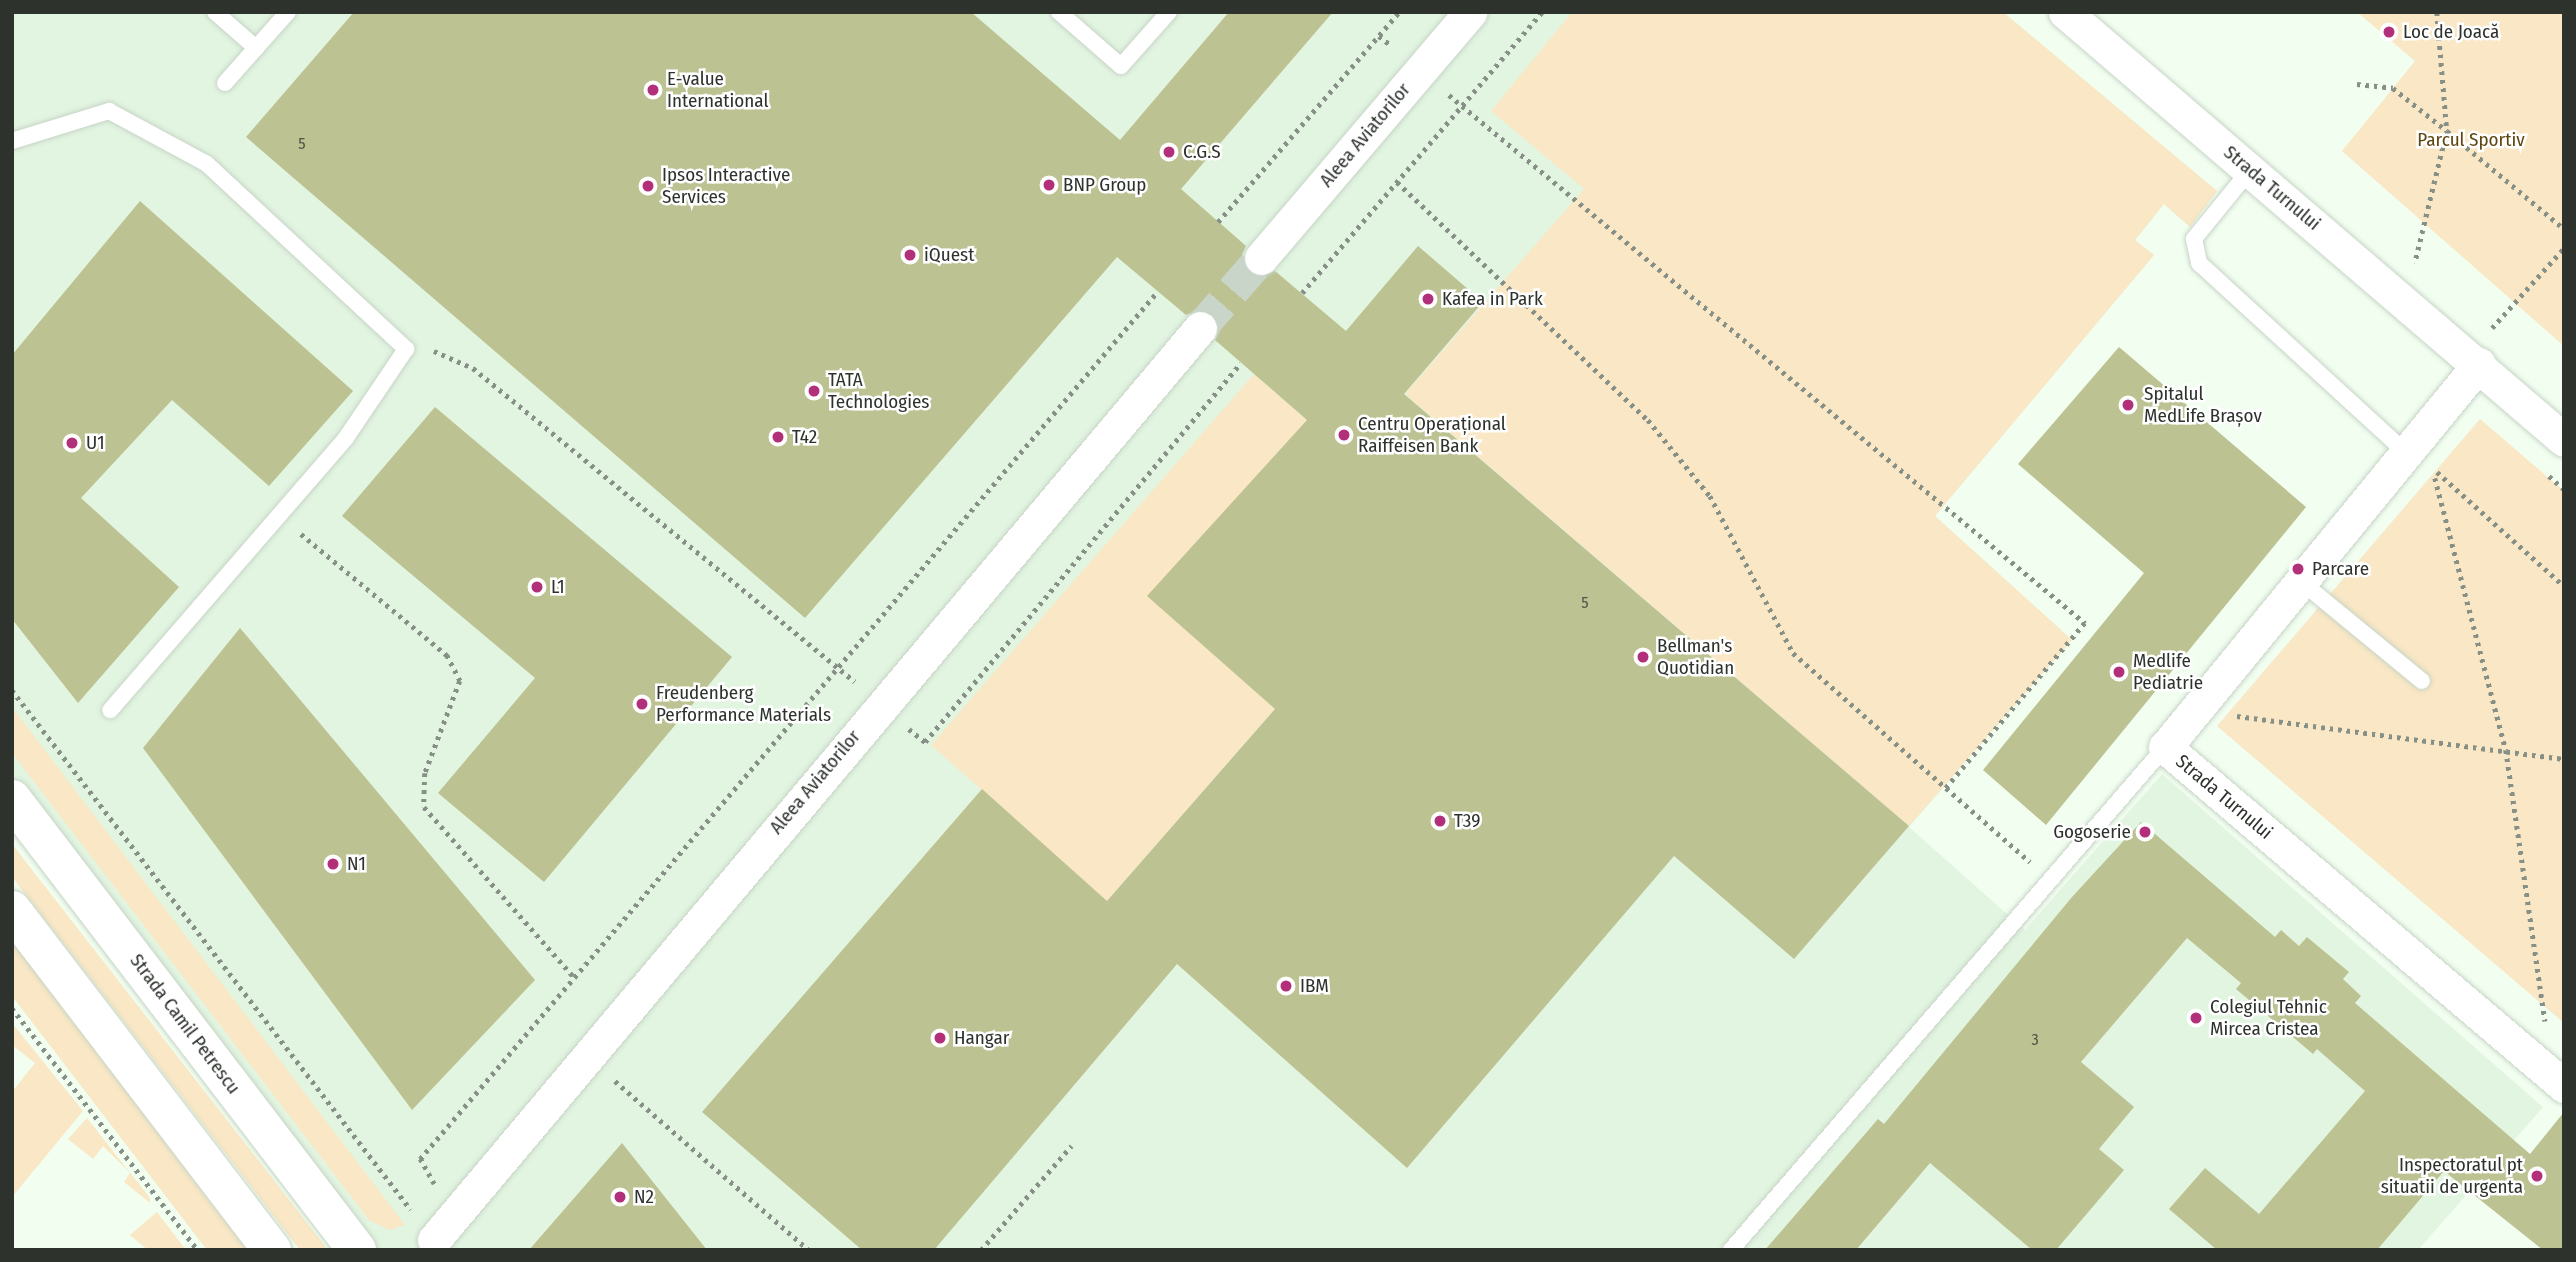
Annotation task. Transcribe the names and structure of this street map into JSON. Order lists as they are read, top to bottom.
{
  "streets": {
    "street": ["Aleea Aviatorilor", "Strada Turnului", "Strada Camil Petrescu"]
  },
  "parks": ["Parcul Sportiv"],
  "places": [
    "Loc de Joacă",
    "E-value International",
    "C.G.S",
    "BNP Group",
    "Ipsos Interactive Services",
    "iQuest",
    "Kafea in Park",
    "TATA Technologies",
    "Spitalul MedLife Brașov",
    "Centru Operațional Raiffeisen Bank",
    "T42",
    "U1",
    "Parcare",
    "L1",
    "Bellman's Quotidian",
    "Medlife Pediatrie",
    "Freudenberg Performance Materials",
    "T39",
    "Gogoserie",
    "N1",
    "IBM",
    "Colegiul Tehnic Mircea Cristea",
    "Hangar",
    "Inspectoratul pt situatii de urgenta",
    "N2"
  ],
  "house_numbers": ["5", "5", "3"]
}
